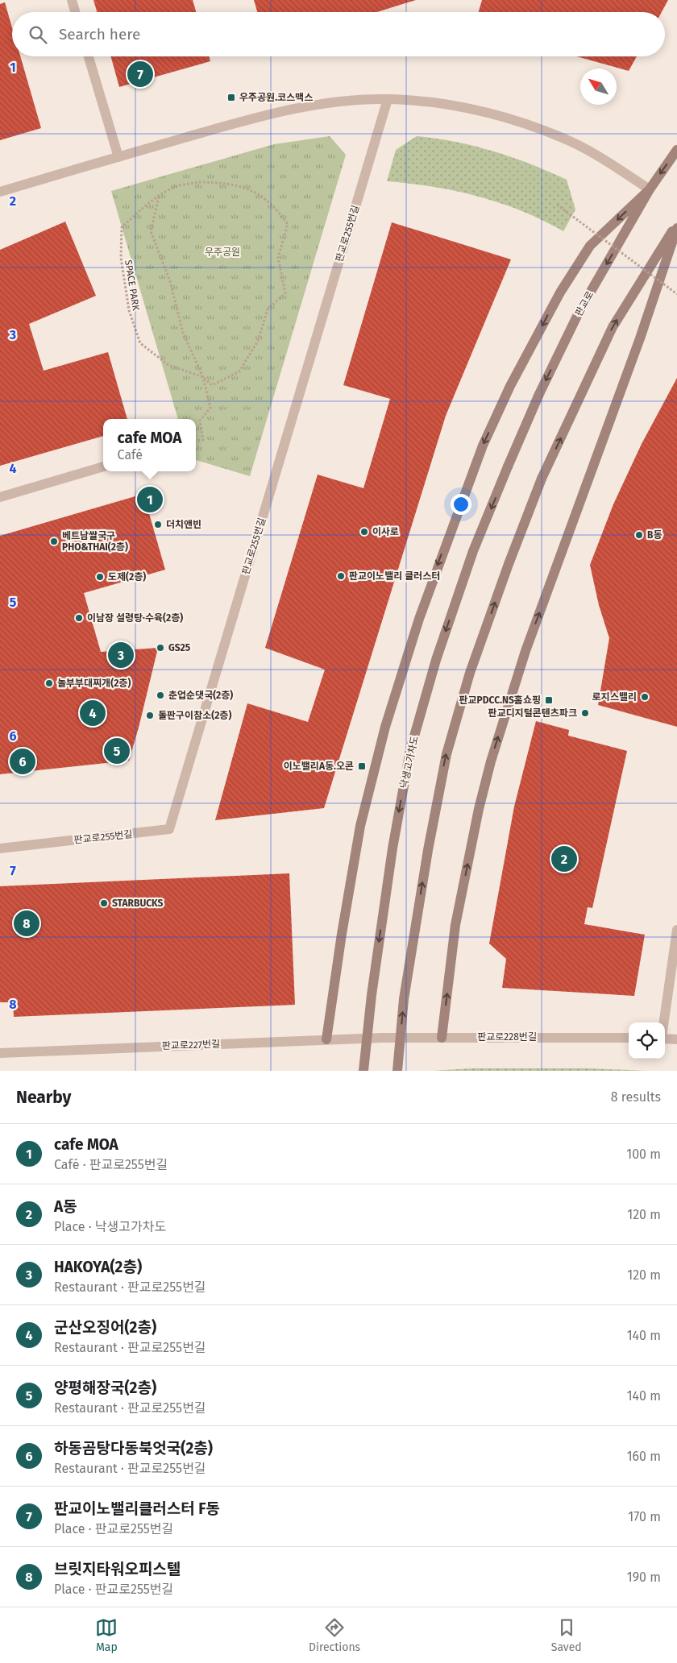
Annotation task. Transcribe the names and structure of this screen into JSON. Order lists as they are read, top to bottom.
{
  "streets": {
    "main road": ["판교로", "낙생고가차도"],
    "street": ["판교로255번길", "판교로228번길", "판교로227번길"],
    "path": ["SPACE PARK"]
  },
  "crossings": [
    ["판교로", "낙생고가차도"],
    ["판교로228번길", "판교로227번길"]
  ],
  "parks": ["우주공원"],
  "places": {
    "transit": ["우주공원.코스맥스", "판교PDCC.NS홈쇼핑", "이노밸리A동.오콘"],
    "other": [
      "더치앤빈",
      "이사로",
      "B동",
      "베트남쌀국구 PHO&THAI(2층)",
      "판교이노밸리 클러스터",
      "도제(2층)",
      "이남장 설령탕·수육(2층)",
      "GS25",
      "놀부부대찌개(2층)",
      "춘업순댓국(2층)",
      "로지스밸리",
      "판교디지털콘텐츠파크",
      "돌판구이참소(2층)",
      "STARBUCKS"
    ]
  },
  "north": "top left",
  "page": {
    "search": "Search here",
    "pins": [
      "7",
      "1",
      "3",
      "4",
      "5",
      "6",
      "2",
      "8"
    ],
    "popup": ["cafe MOA", "Café"],
    "heading": ["Nearby", "8 results"],
    "list": [
      {
        "mark": "1",
        "name": "cafe MOA",
        "note": "Café · 판교로255번길",
        "value": "100 m"
      },
      {
        "mark": "2",
        "name": "A동",
        "note": "Place · 낙생고가차도",
        "value": "120 m"
      },
      {
        "mark": "3",
        "name": "HAKOYA(2층)",
        "note": "Restaurant · 판교로255번길",
        "value": "120 m"
      },
      {
        "mark": "4",
        "name": "군산오징어(2층)",
        "note": "Restaurant · 판교로255번길",
        "value": "140 m"
      },
      {
        "mark": "5",
        "name": "양평해장국(2층)",
        "note": "Restaurant · 판교로255번길",
        "value": "140 m"
      },
      {
        "mark": "6",
        "name": "하동곰탕다동북엇국(2층)",
        "note": "Restaurant · 판교로255번길",
        "value": "160 m"
      },
      {
        "mark": "7",
        "name": "판교이노밸리클러스터 F동",
        "note": "Place · 판교로255번길",
        "value": "170 m"
      },
      {
        "mark": "8",
        "name": "브릿지타워오피스텔",
        "note": "Place · 판교로255번길",
        "value": "190 m"
      }
    ],
    "nav": ["Map", "Directions", "Saved"]
  },
  "grid": {
    "rows": [
      "1",
      "2",
      "3",
      "4",
      "5",
      "6",
      "7",
      "8"
    ]
  }
}
